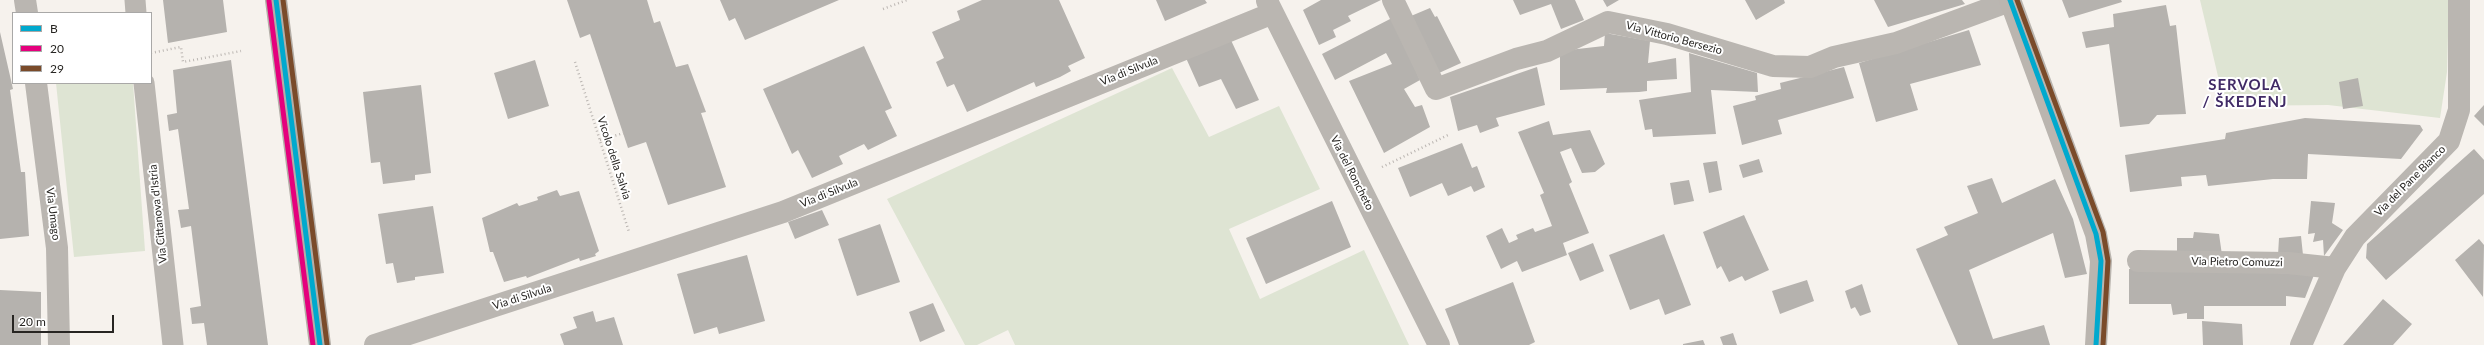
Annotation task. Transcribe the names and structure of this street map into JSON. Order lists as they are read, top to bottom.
{
  "streets": {
    "street": [
      "Via Vittorio Bersezio",
      "Via di Silvula",
      "Via del Roncheto",
      "Via del Pane Bianco",
      "Via Umago",
      "Via Pietro Comuzzi"
    ],
    "lane": ["Via Cittanova d'Istria"],
    "path": ["Vicolo della Salvia"]
  },
  "crossings": [
    ["Via di Silvula", "Vicolo della Salvia"],
    ["Via di Silvula", "Via del Roncheto"],
    ["Via del Pane Bianco", "Via Pietro Comuzzi"]
  ],
  "districts": ["SERVOLA / ŠKEDENJ"],
  "lines": ["transit line B", "transit line 29", "transit line 20"],
  "legend": ["B", "20", "29"],
  "scale_bar": "20 m"
}
